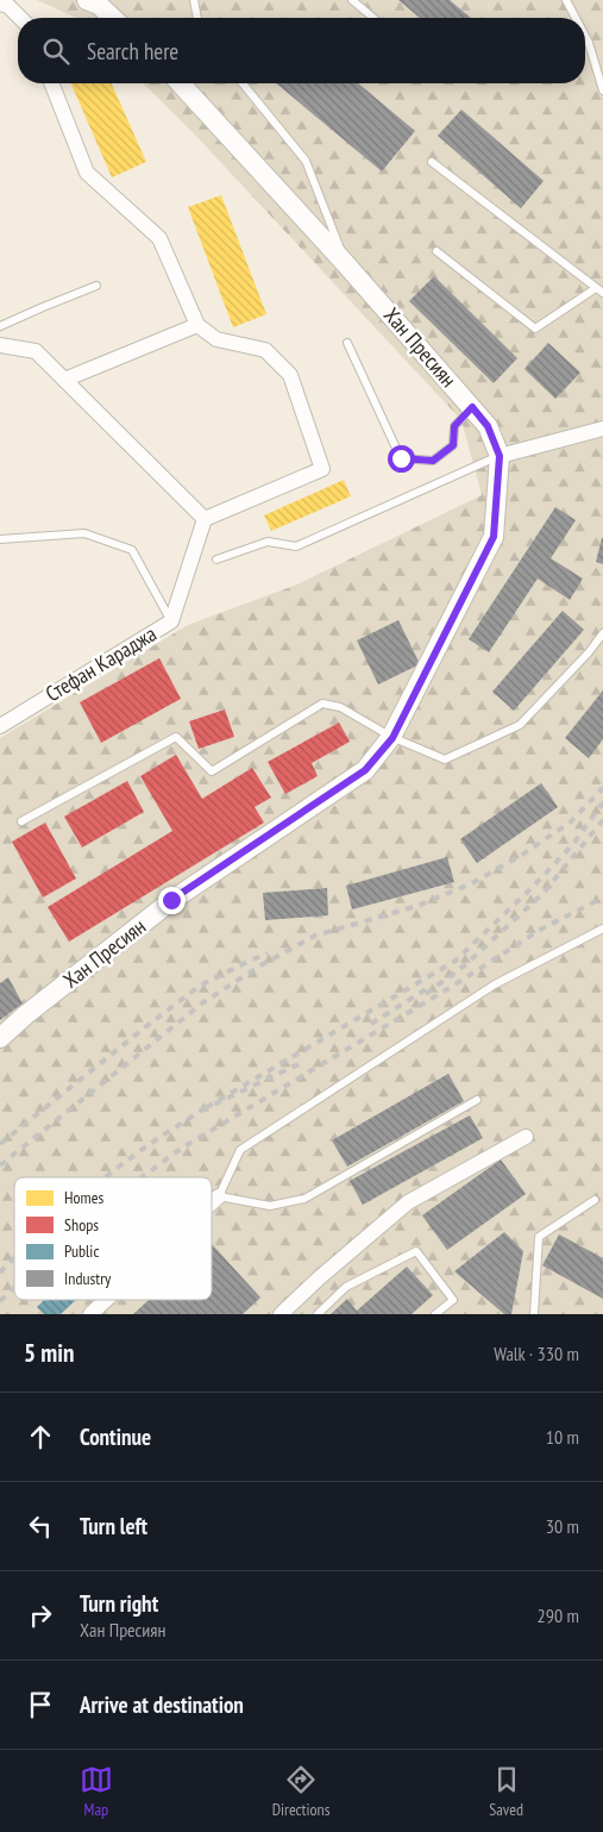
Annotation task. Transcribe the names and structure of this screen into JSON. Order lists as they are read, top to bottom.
{
  "streets": {
    "street": ["Хан Пресиян", "Стефан Караджа"]
  },
  "legend": [
    "Homes",
    "Shops",
    "Public",
    "Industry"
  ],
  "page": {
    "search": "Search here",
    "heading": ["5 min", "Walk · 330 m"],
    "list": [
      ["Continue", "10 m"],
      ["Turn left", "30 m"],
      ["Turn right", "Хан Пресиян", "290 m"],
      "Arrive at destination"
    ],
    "nav": ["Map", "Directions", "Saved"]
  }
}
